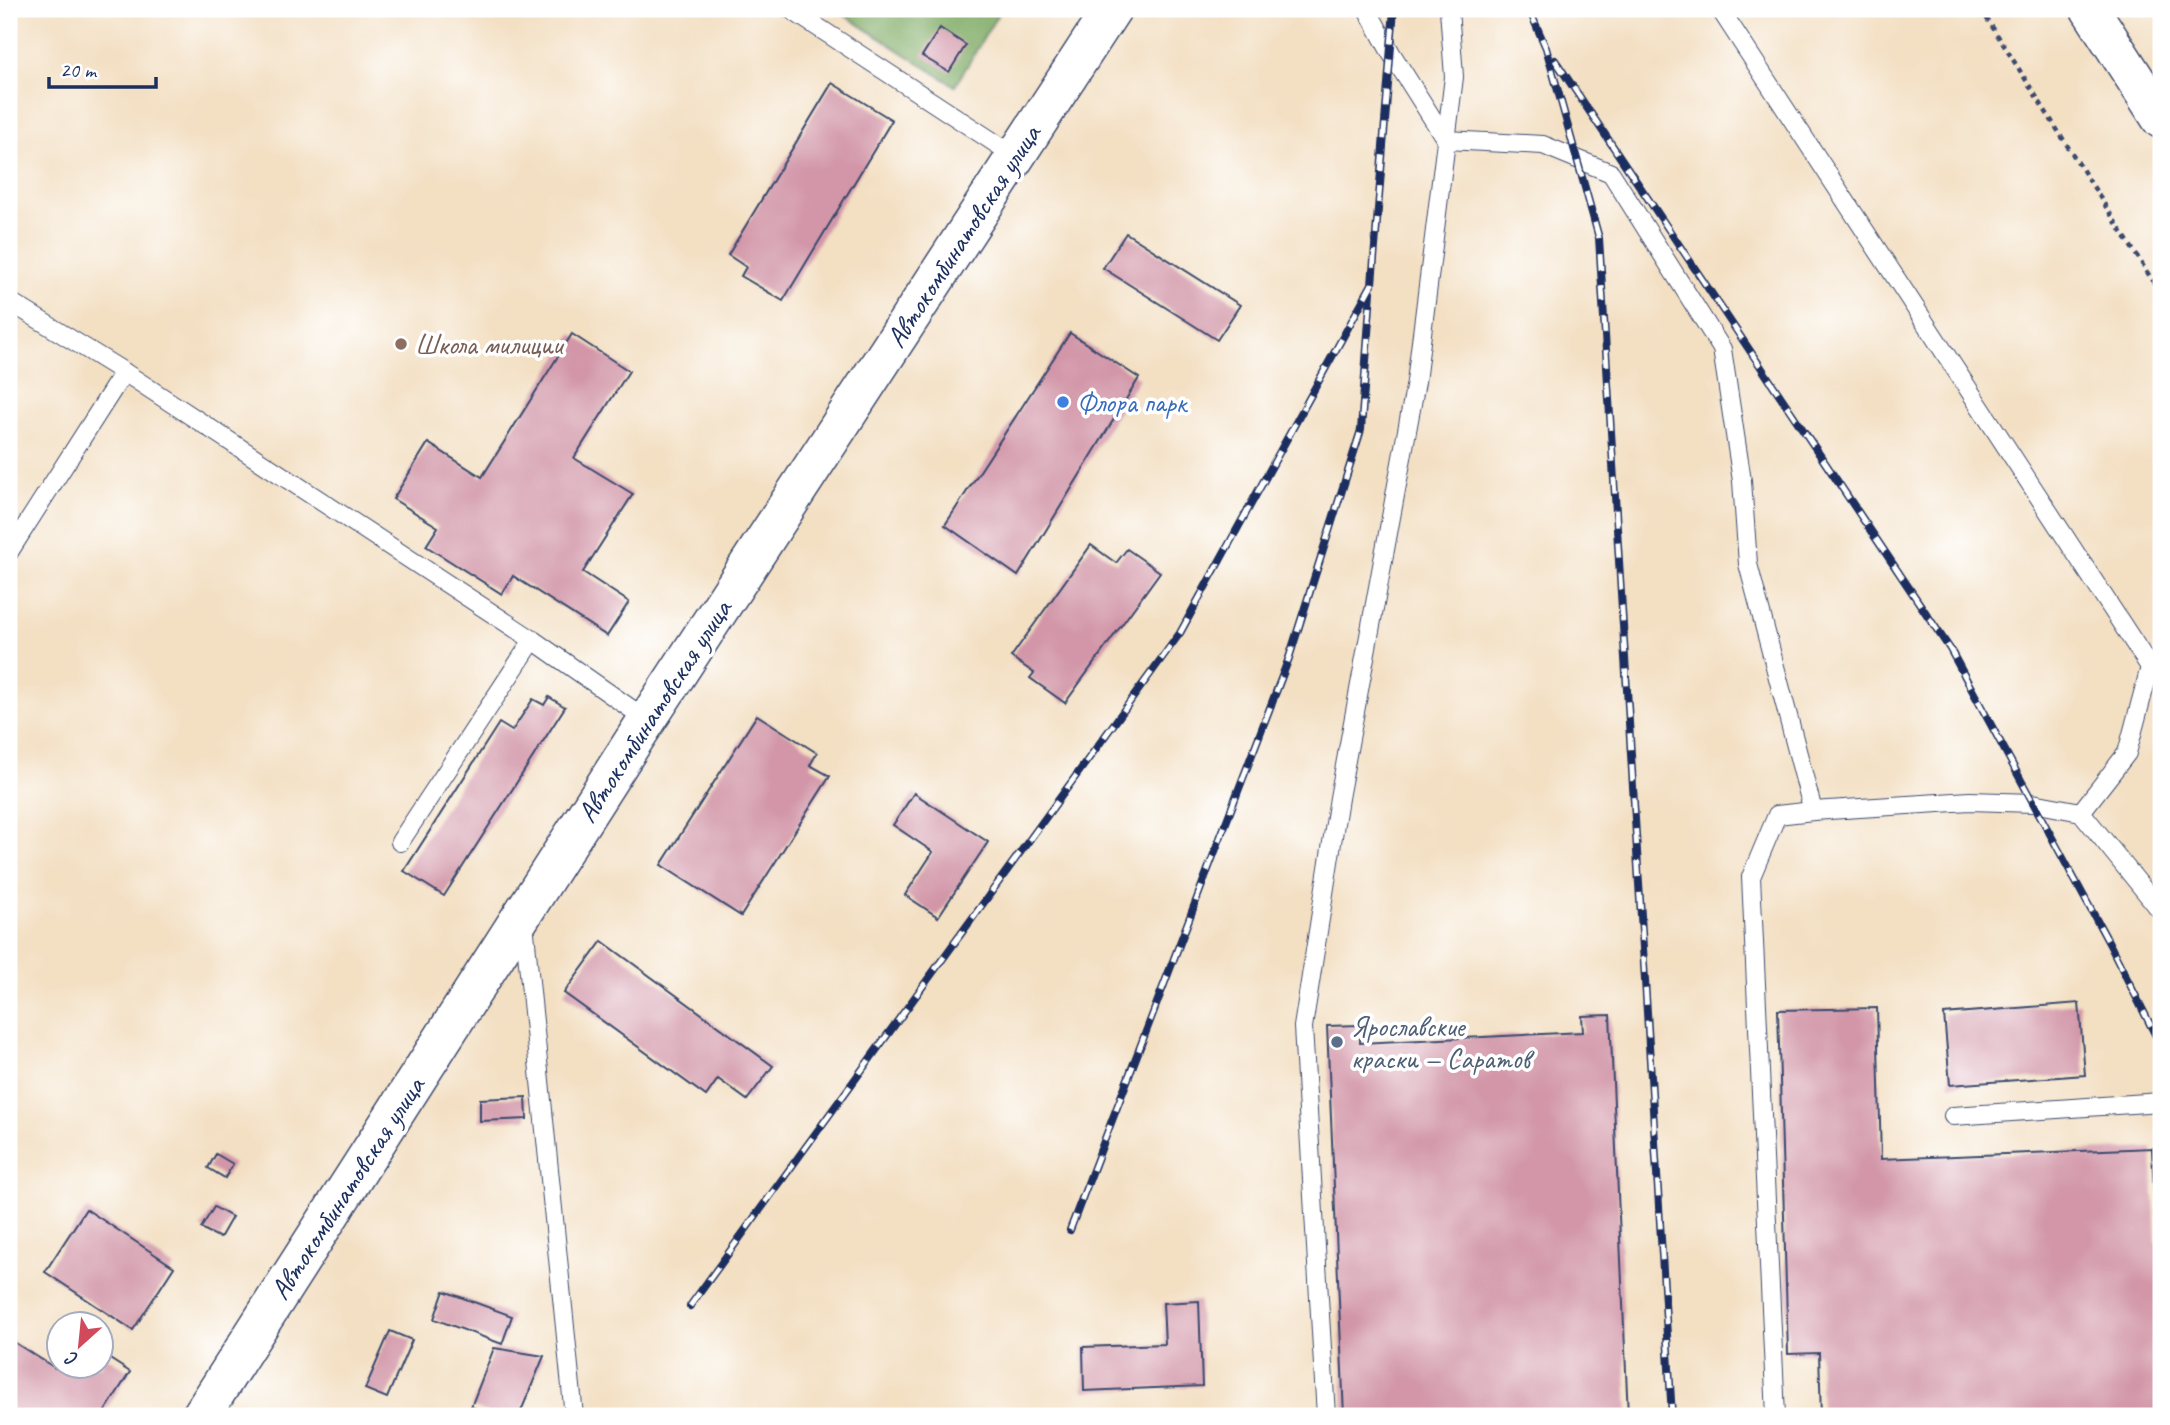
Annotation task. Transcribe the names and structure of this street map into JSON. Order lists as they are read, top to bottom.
{
  "streets": {
    "street": ["Автокомбинатовская улица"]
  },
  "places": ["Школа милиции", "Флора парк", "Ярославские краски — Саратов"],
  "scale_bar": "20 m",
  "north": "bottom left"
}
